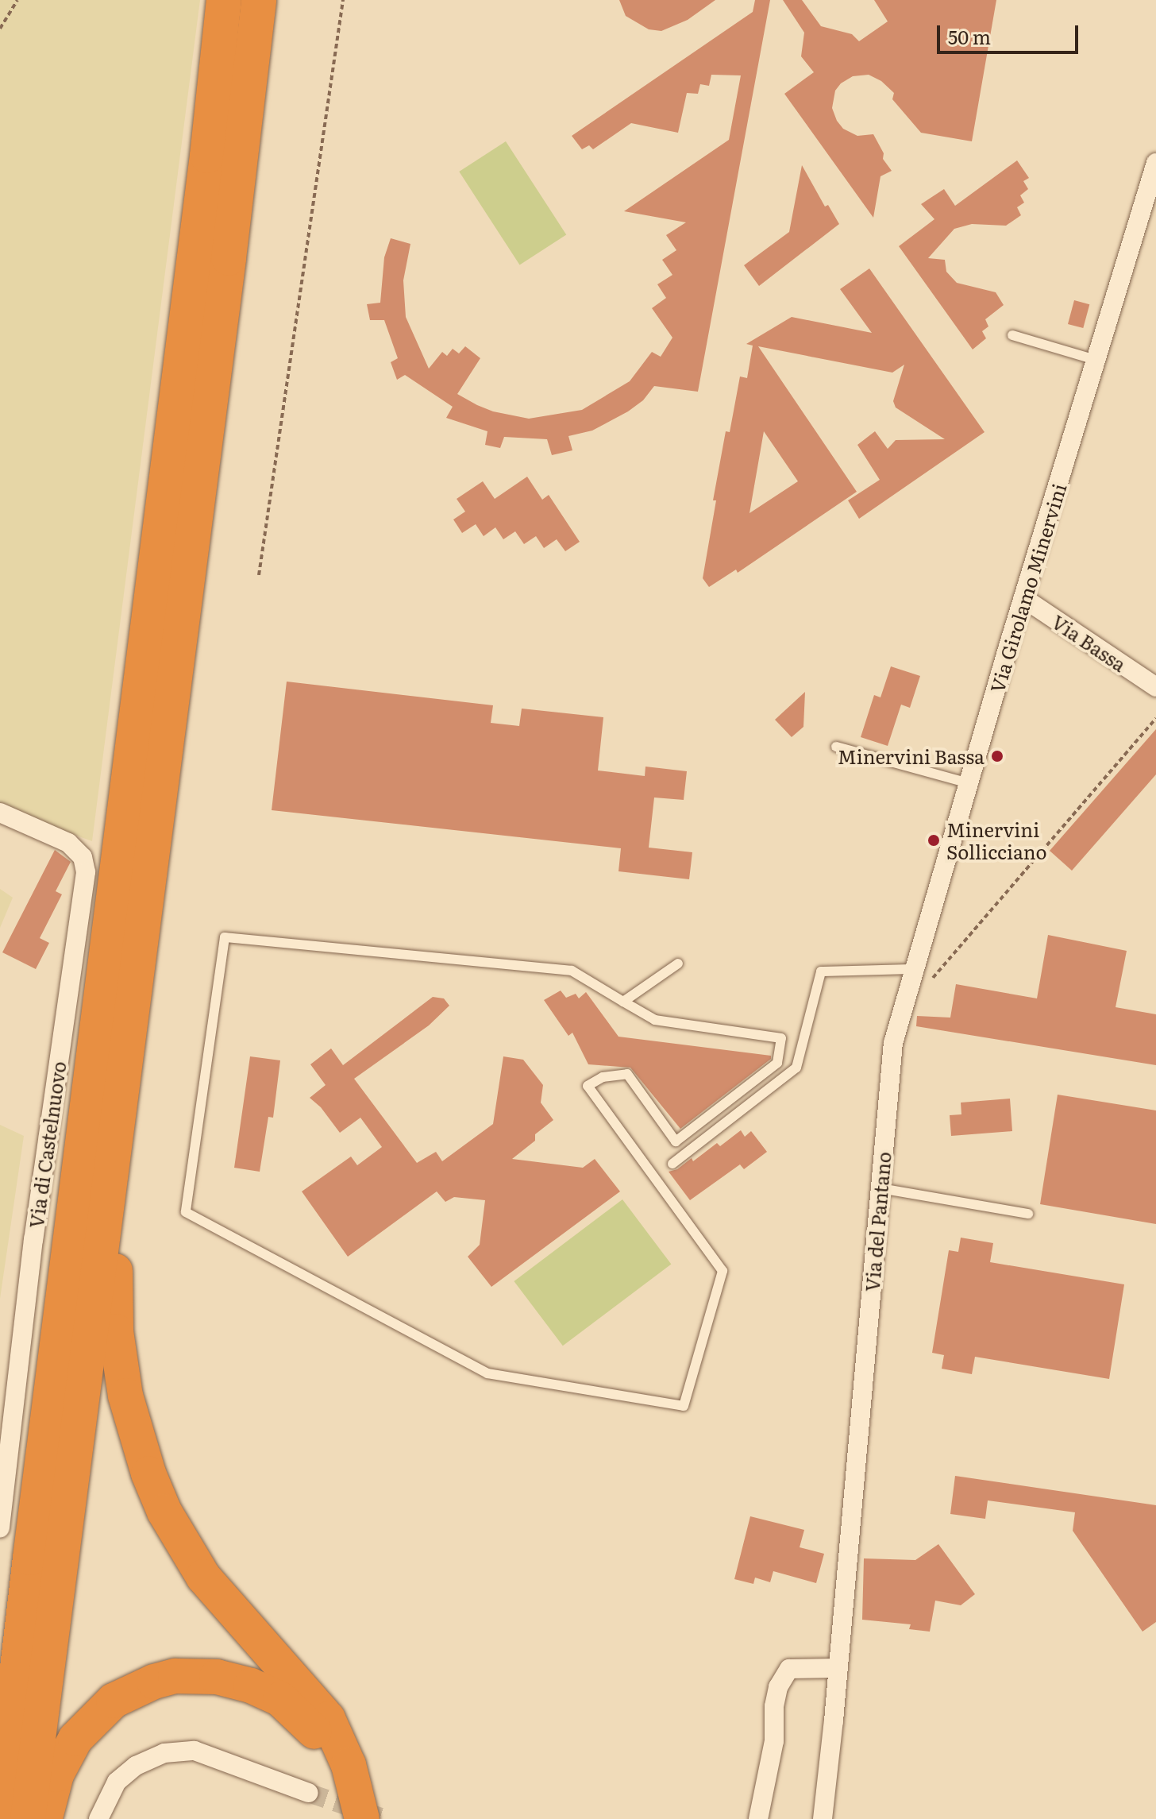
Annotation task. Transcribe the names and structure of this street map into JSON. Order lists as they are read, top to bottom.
{
  "streets": {
    "street": [
      "Via Girolamo Minervini",
      "Via Bassa",
      "Via di Castelnuovo",
      "Via del Pantano"
    ]
  },
  "crossings": [
    ["Via Girolamo Minervini", "Via Bassa"],
    ["Via Girolamo Minervini", "Via del Pantano"]
  ],
  "places": ["Minervini Bassa", "Minervini Sollicciano"],
  "scale_bar": "50 m"
}
